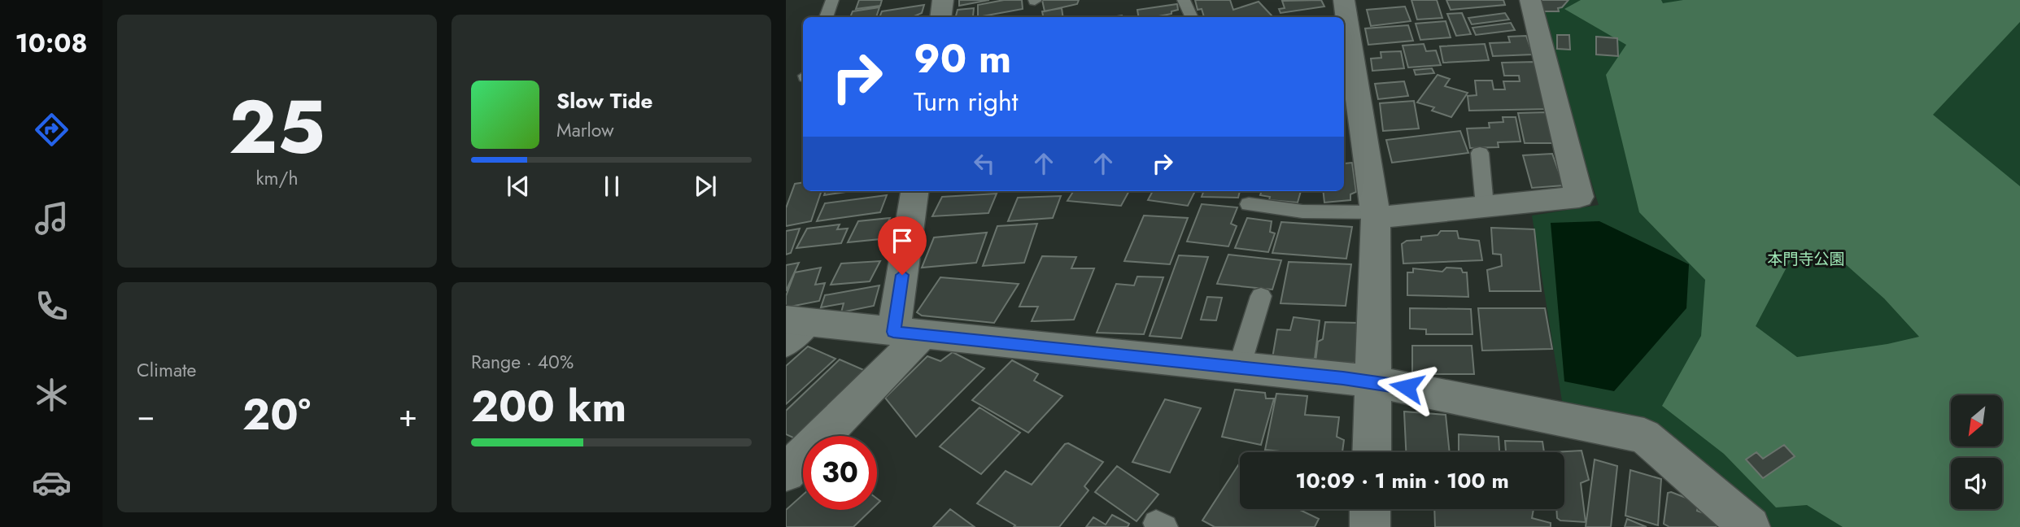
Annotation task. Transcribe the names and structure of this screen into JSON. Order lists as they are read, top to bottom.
{
  "parks": ["本門寺公園"],
  "north": "bottom left",
  "page": {
    "tabs": "10:08",
    "tile": [
      ["25", "km/h"],
      "Climate",
      ["Range · 40%", "200 km"]
    ],
    "turn": ["90 m", "Turn right"],
    "song": ["Slow Tide", "Marlow"],
    "heat": ["−", "20°", "+"],
    "limit": "30",
    "trip": "10:09 · 1 min · 100 m"
  }
}
